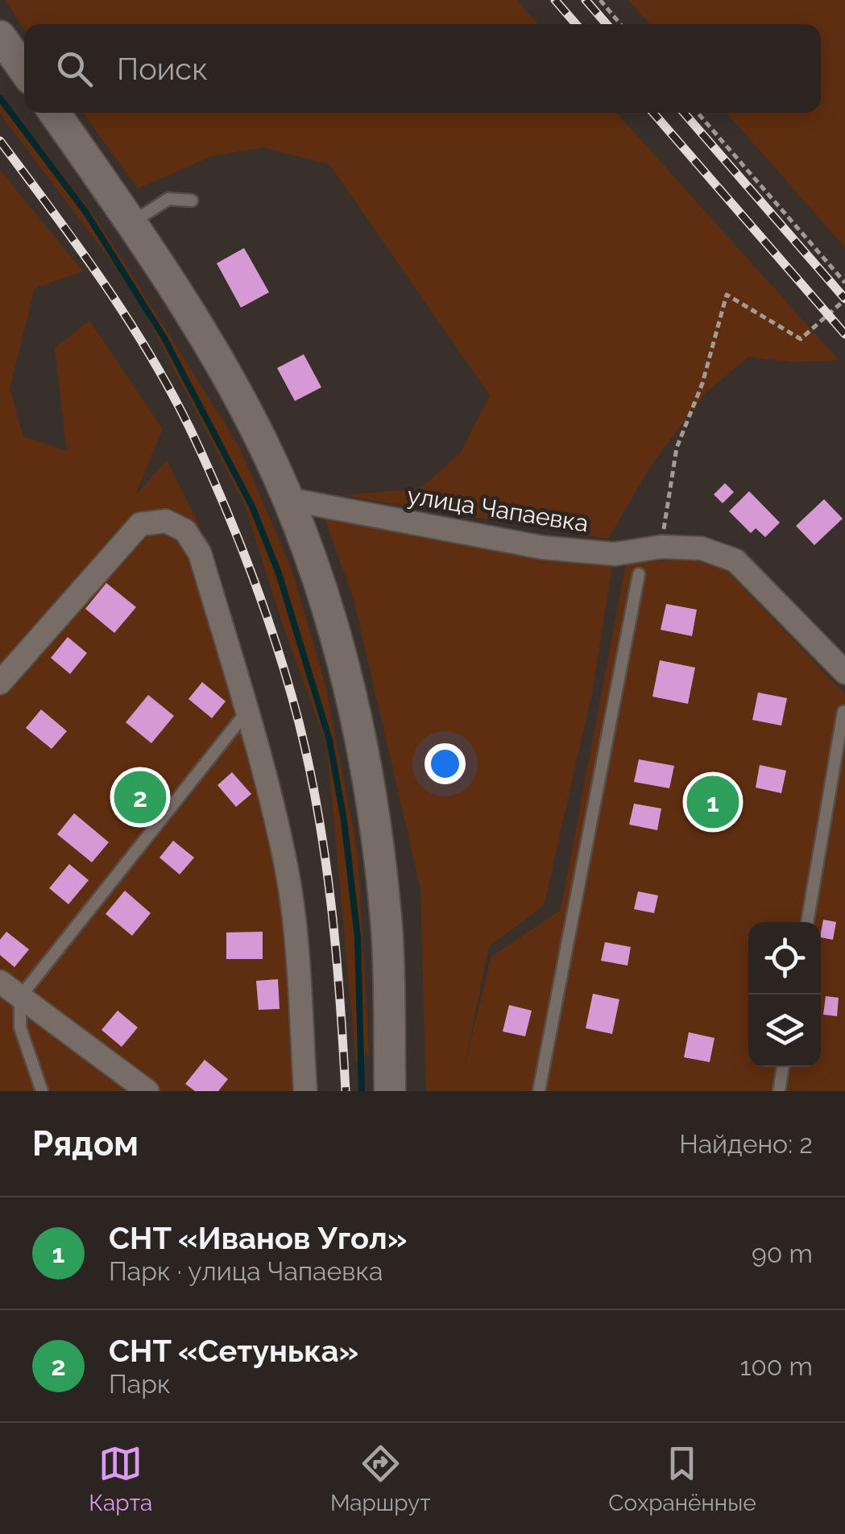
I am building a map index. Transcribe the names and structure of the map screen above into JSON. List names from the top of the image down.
{
  "streets": {
    "street": ["улица Чапаевка"]
  },
  "page": {
    "search": "Поиск",
    "pins": ["2", "1"],
    "heading": ["Рядом", "Найдено: 2"],
    "list": [
      {
        "mark": "1",
        "name": "СНТ «Иванов Угол»",
        "note": "Парк · улица Чапаевка",
        "value": "90 m"
      },
      {
        "mark": "2",
        "name": "СНТ «Сетунька»",
        "note": "Парк",
        "value": "100 m"
      }
    ],
    "nav": ["Карта", "Маршрут", "Сохранённые"]
  }
}
